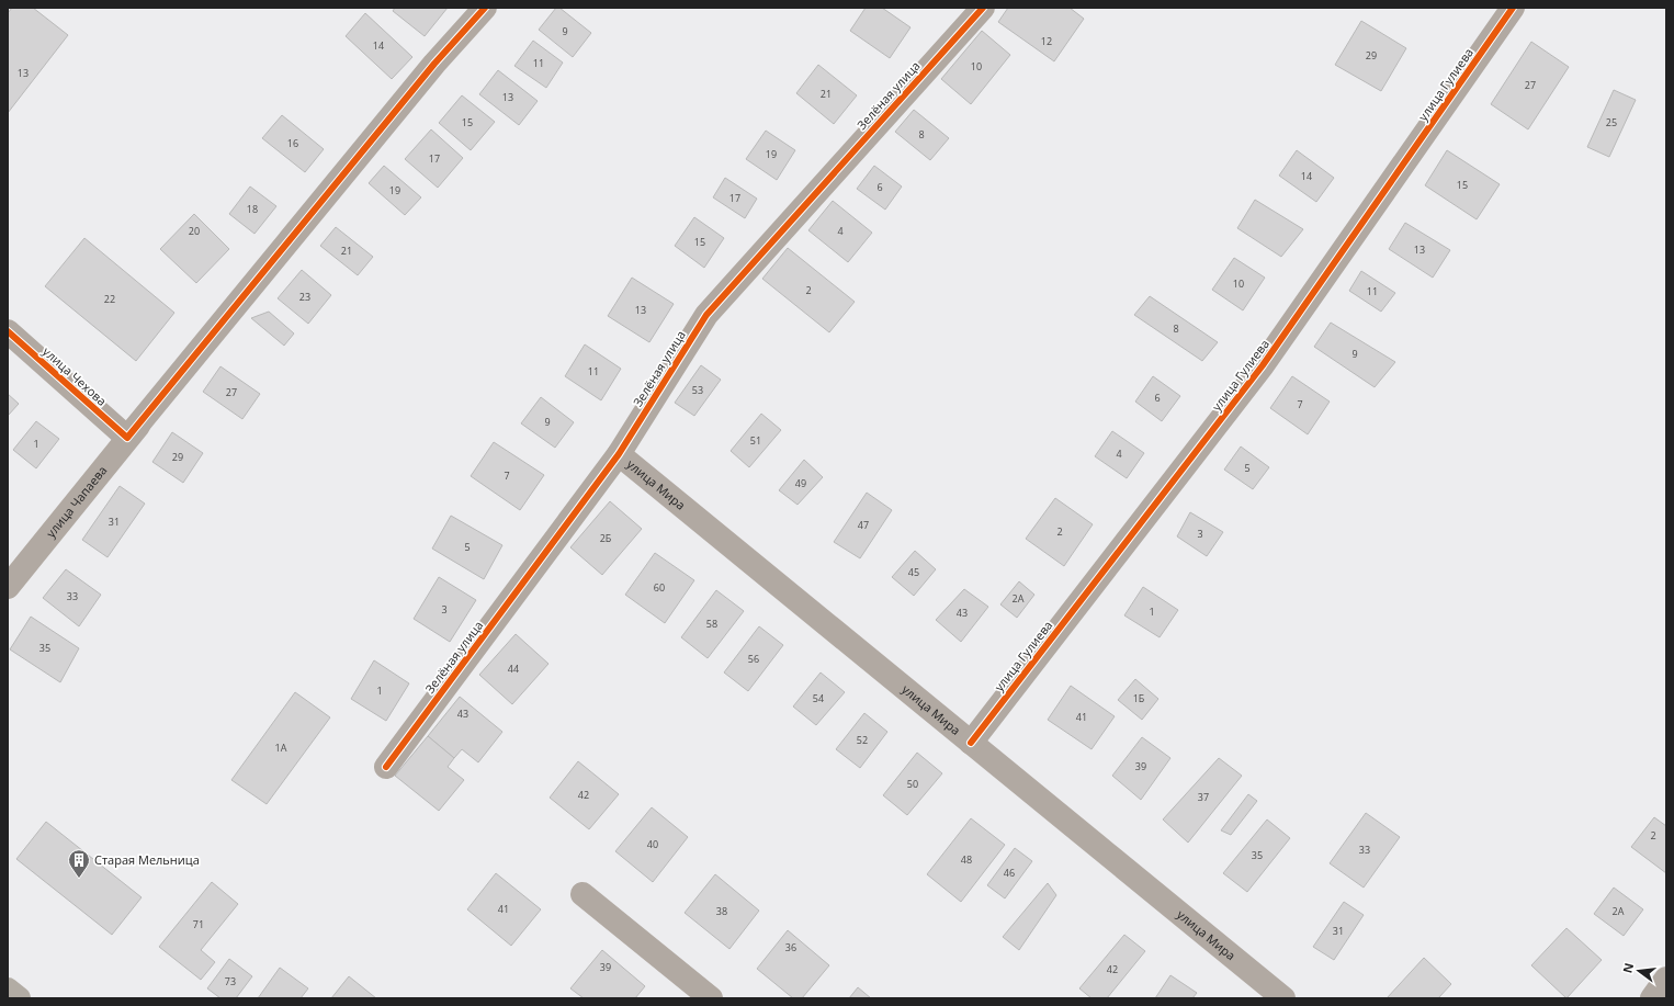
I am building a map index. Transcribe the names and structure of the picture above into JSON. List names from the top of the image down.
{
  "streets": {
    "street": [
      "улица Гулиева",
      "Зелёная улица",
      "улица Чехова",
      "улица Мира",
      "улица Чапаева"
    ]
  },
  "crossings": [
    ["улица Гулиева", "улица Мира"],
    ["Зелёная улица", "улица Мира"],
    ["улица Чехова", "улица Чапаева"]
  ],
  "places": {
    "building": ["Старая Мельница"]
  },
  "house_numbers": [
    "9",
    "12",
    "14",
    "29",
    "11",
    "10",
    "13",
    "27",
    "21",
    "13",
    "15",
    "25",
    "8",
    "16",
    "19",
    "17",
    "14",
    "15",
    "6",
    "19",
    "17",
    "18",
    "20",
    "4",
    "15",
    "13",
    "21",
    "10",
    "2",
    "11",
    "23",
    "22",
    "13",
    "8",
    "9",
    "11",
    "53",
    "27",
    "6",
    "7",
    "9",
    "51",
    "1",
    "4",
    "29",
    "5",
    "7",
    "49",
    "31",
    "47",
    "2",
    "3",
    "2Б",
    "5",
    "45",
    "60",
    "33",
    "2А",
    "3",
    "1",
    "43",
    "58",
    "35",
    "56",
    "44",
    "1",
    "54",
    "1Б",
    "43",
    "41",
    "52",
    "1А",
    "39",
    "50",
    "42",
    "37",
    "2",
    "40",
    "33",
    "35",
    "48",
    "46",
    "41",
    "38",
    "2А",
    "71",
    "31",
    "36",
    "39",
    "42",
    "73"
  ],
  "north": "left"
}
